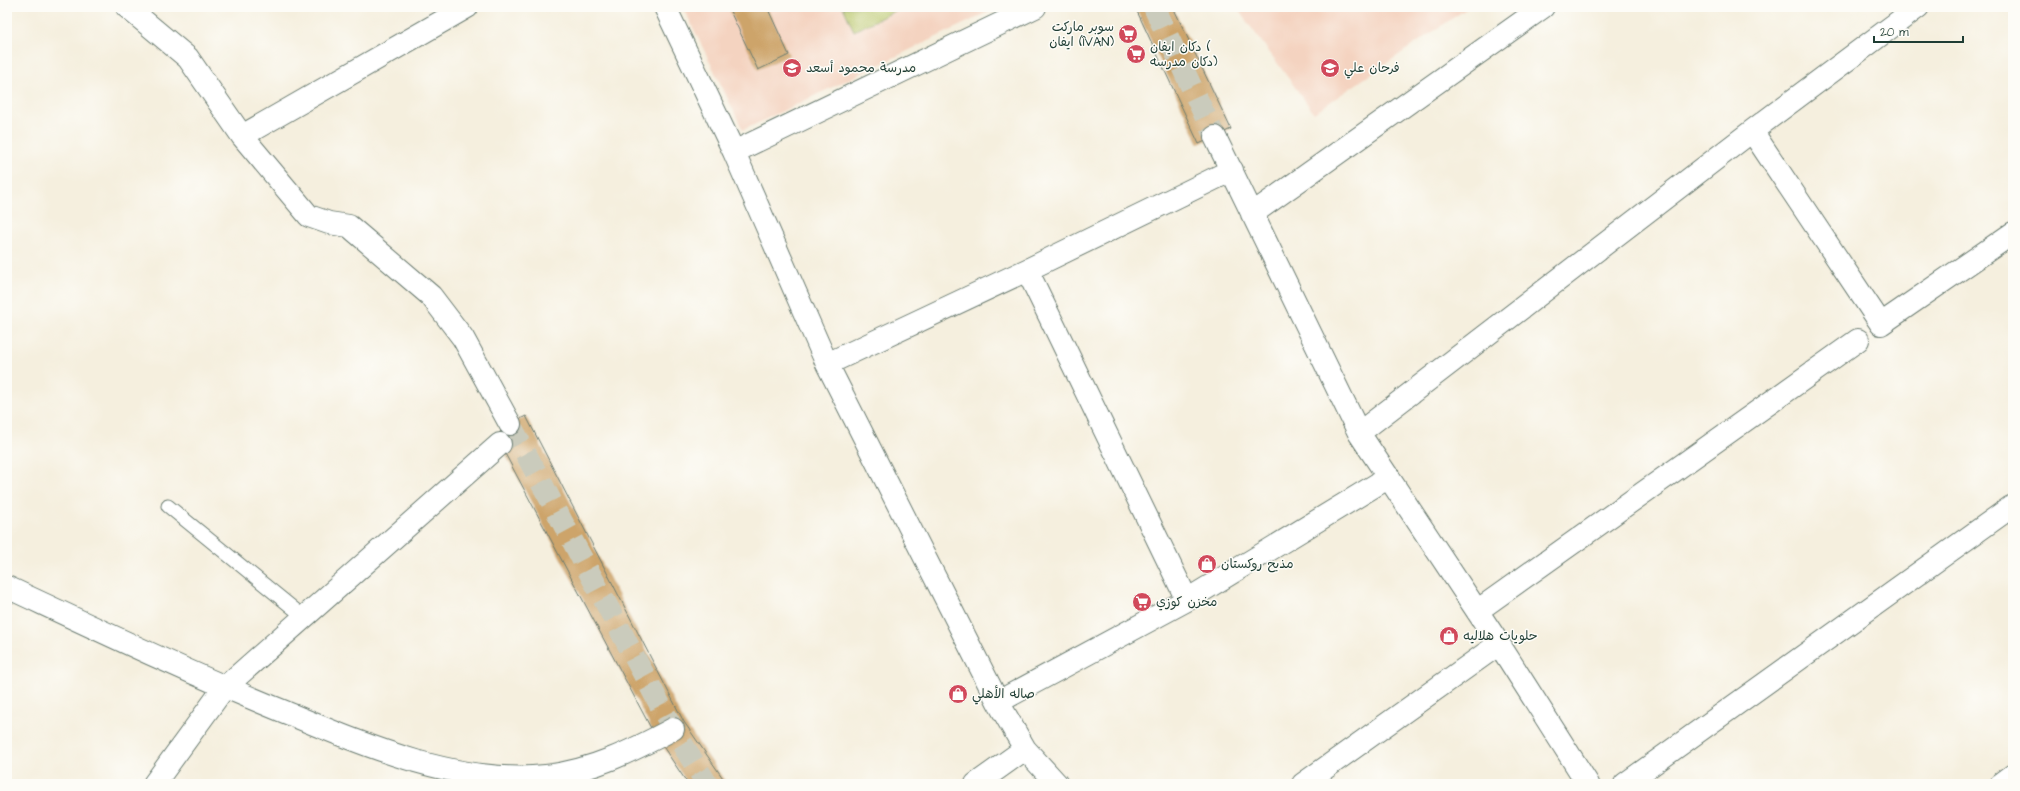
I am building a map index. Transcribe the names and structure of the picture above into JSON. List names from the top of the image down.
{
  "places": {
    "supermarket": ["سوبر ماركت ايفان (ÎVAN)", "دكان ايفان ( دكان مدرسه)", "مخزن كوزي"],
    "school or university": ["مدرسة محمود أسعد", "فرحان علي"],
    "shop": ["مذبح روكستان", "حلويات هلاليه", "صاله الأهلي"]
  },
  "scale_bar": "20 m"
}
